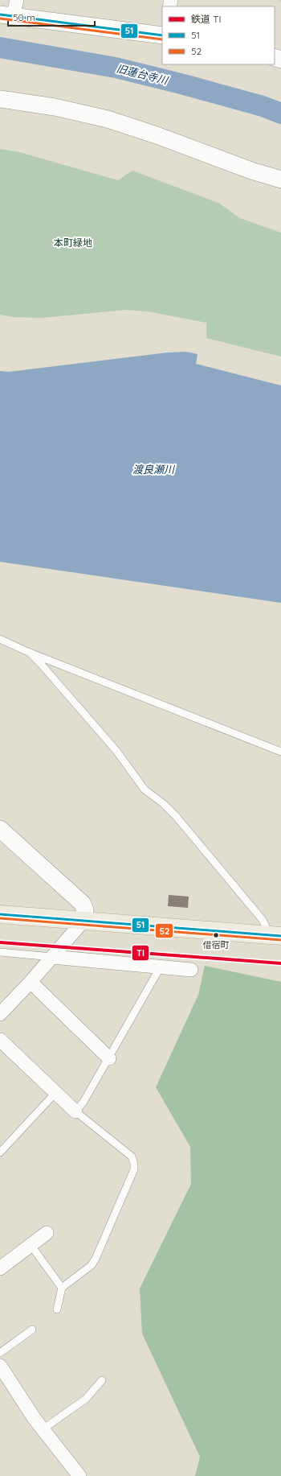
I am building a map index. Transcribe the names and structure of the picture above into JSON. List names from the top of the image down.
{
  "water": ["旧蓮台寺川", "渡良瀬川"],
  "parks": ["本町緑地"],
  "places": ["借宿町"],
  "lines": ["transit line 51", "transit line 52", "rail line TI"],
  "legend": ["鉄道 TI", "51", "52"],
  "scale_bar": "50 m"
}
